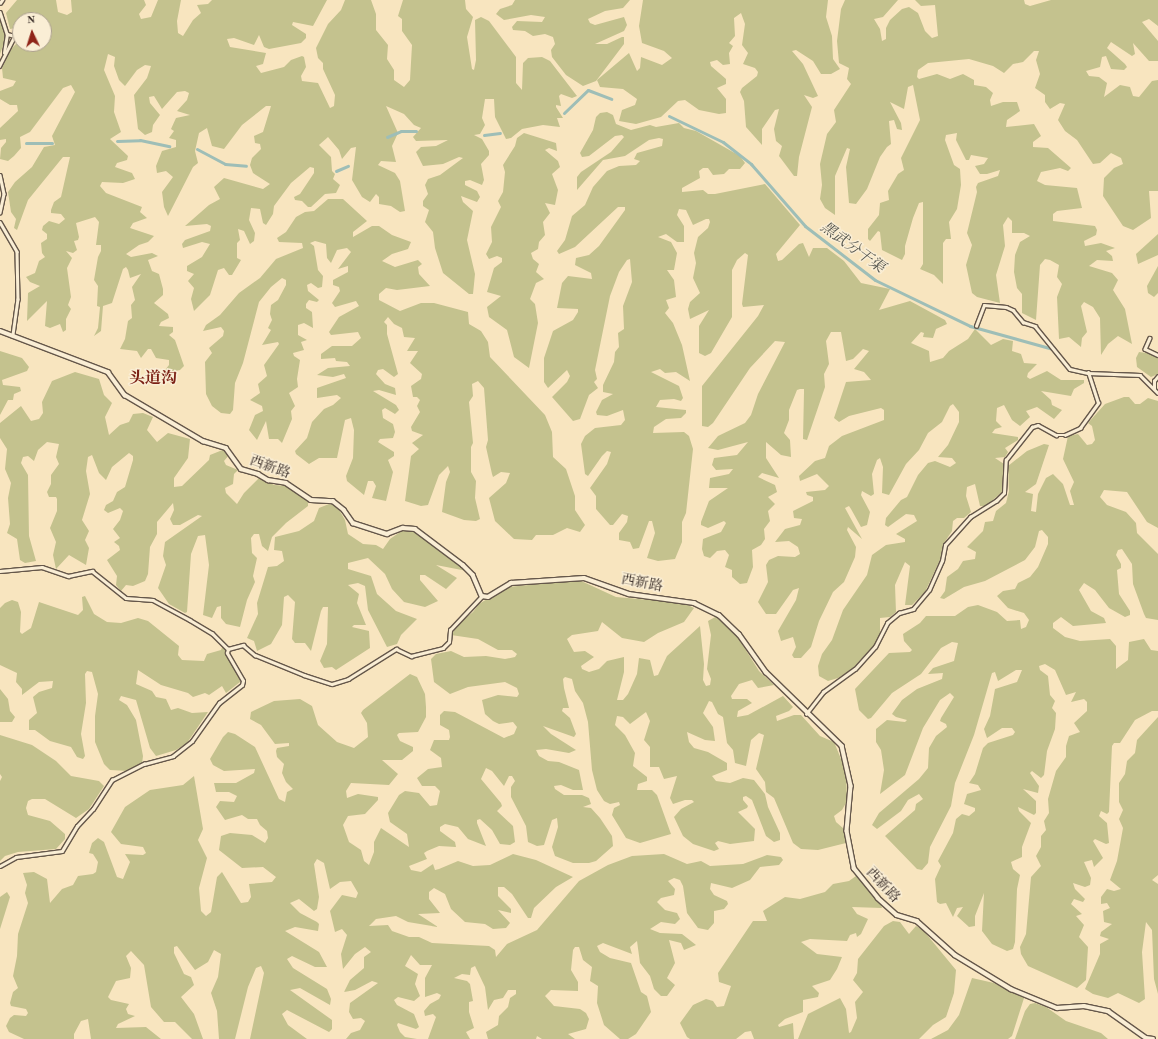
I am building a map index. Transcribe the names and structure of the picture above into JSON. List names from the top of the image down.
{
  "streets": {
    "street": ["西新路"]
  },
  "districts": ["头道沟"],
  "water": ["黑武分干渠"],
  "north": "top"
}
